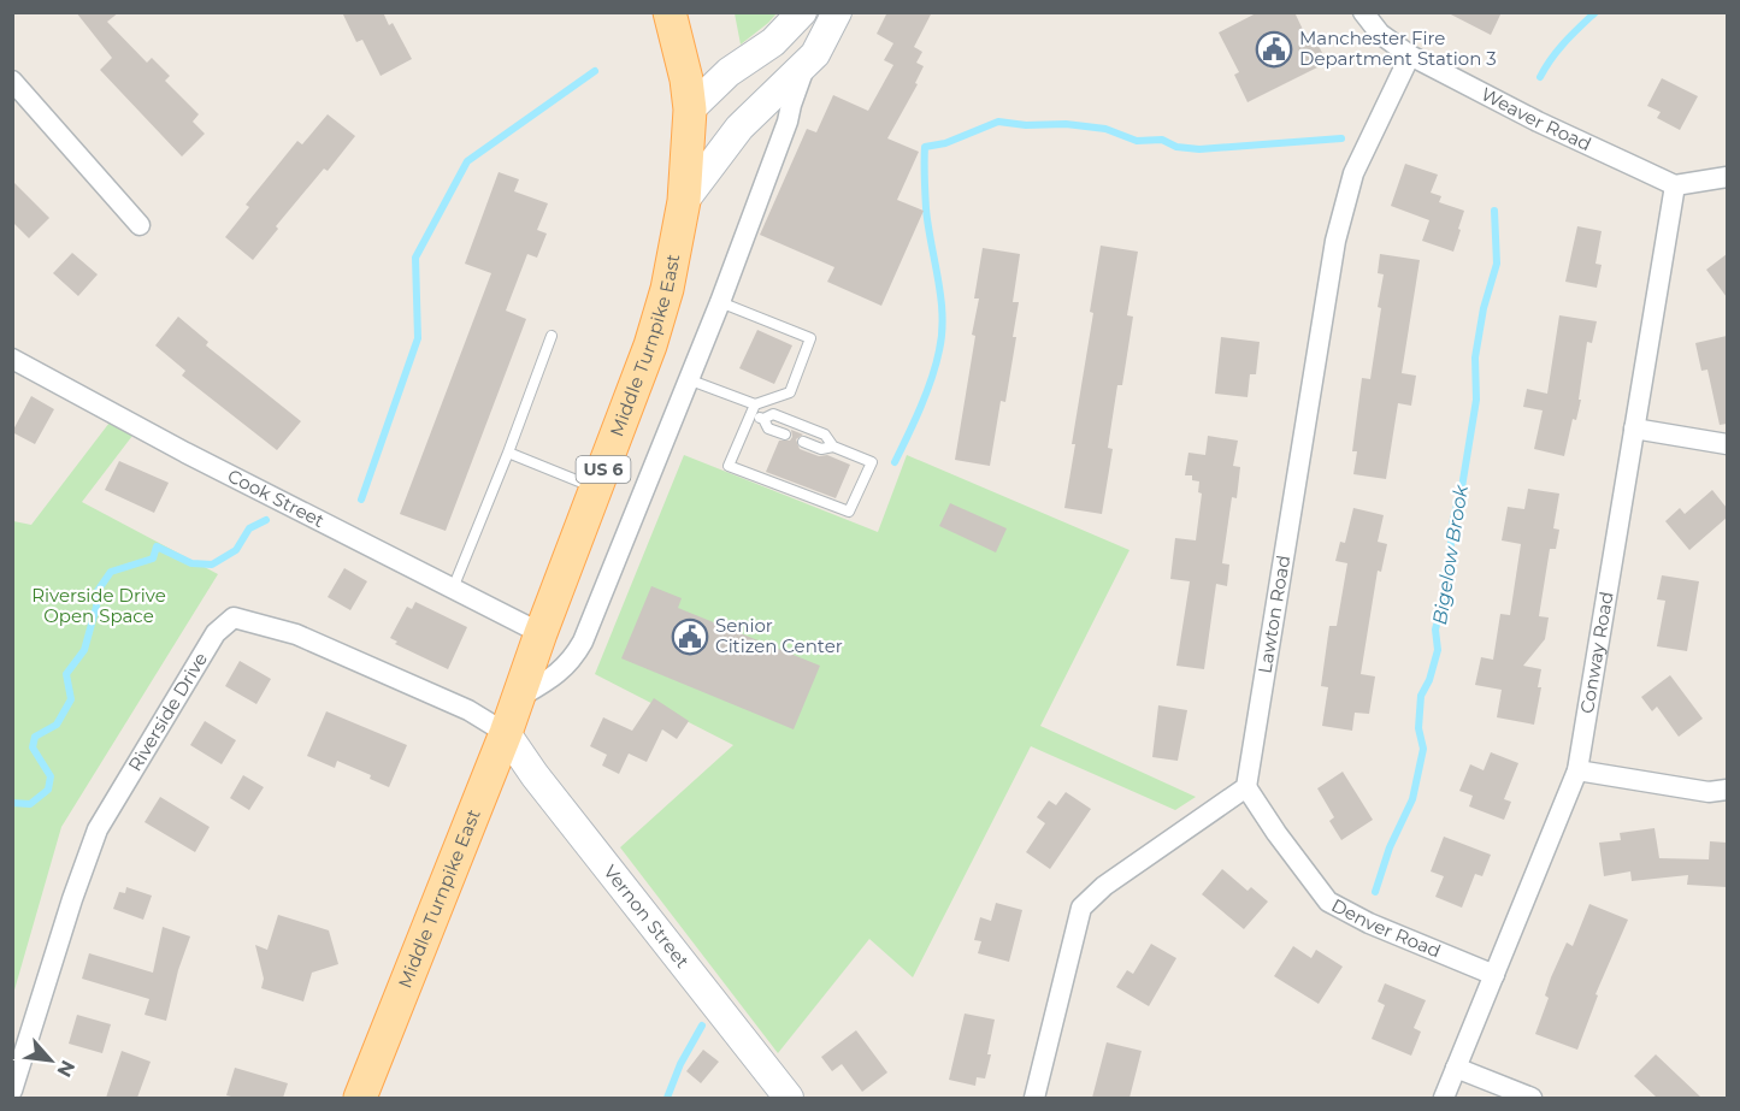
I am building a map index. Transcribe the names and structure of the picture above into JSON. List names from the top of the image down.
{
  "streets": {
    "main road": ["Middle Turnpike East", "US 6"],
    "street": [
      "Weaver Road",
      "Cook Street",
      "Lawton Road",
      "Conway Road",
      "Riverside Drive",
      "Vernon Street",
      "Denver Road"
    ]
  },
  "crossings": [
    ["Weaver Road", "Lawton Road"],
    ["Weaver Road", "Conway Road"],
    ["Middle Turnpike East", "US 6"],
    ["Middle Turnpike East", "Cook Street"],
    ["Middle Turnpike East", "Riverside Drive"],
    ["Middle Turnpike East", "Vernon Street"],
    ["Lawton Road", "Denver Road"],
    ["Conway Road", "Denver Road"],
    ["Riverside Drive", "Vernon Street"]
  ],
  "water": ["Bigelow Brook"],
  "parks": ["Riverside Drive Open Space"],
  "places": {
    "public building": ["Manchester Fire Department Station 3", "Senior Citizen Center"]
  },
  "north": "bottom right"
}
